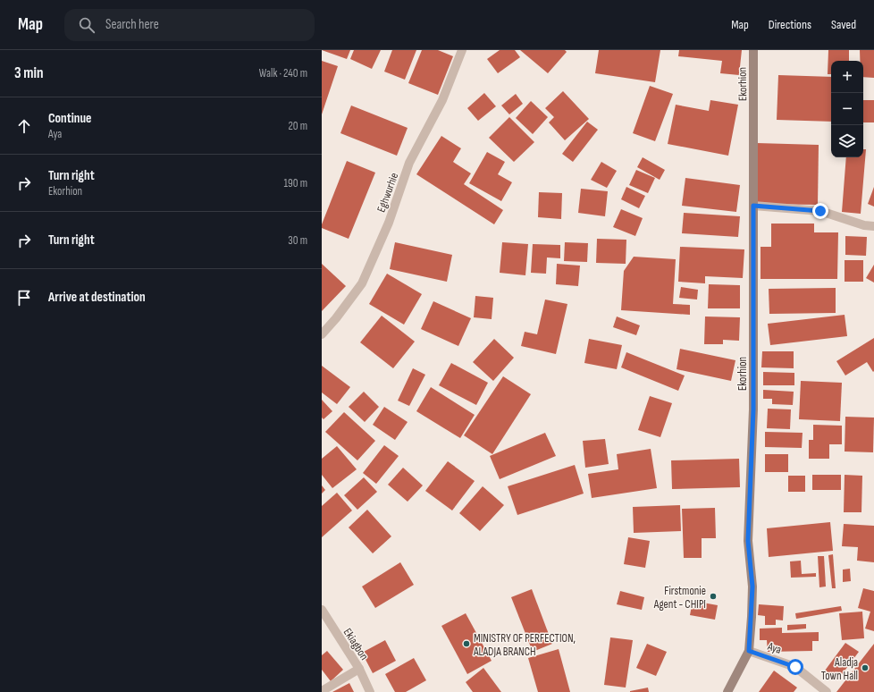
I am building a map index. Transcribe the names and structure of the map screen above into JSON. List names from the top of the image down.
{
  "streets": {
    "street": [
      "Ekorhion",
      "Eghwurhie",
      "Ekiagbon",
      "Aya"
    ]
  },
  "crossings": [
    ["Ekorhion", "Aya"]
  ],
  "places": ["Firstmonie Agent - CHIPI", "MINISTRY OF PERFECTION, ALADJA BRANCH", "Aladja Town Hall"],
  "page": {
    "header": "Map",
    "search": "Search here",
    "nav": ["Map", "Directions", "Saved"],
    "heading": ["3 min", "Walk · 240 m"],
    "map_buttons": ["+", "−"],
    "list": [
      ["Continue", "Aya", "20 m"],
      ["Turn right", "Ekorhion", "190 m"],
      ["Turn right", "30 m"],
      "Arrive at destination"
    ]
  }
}
